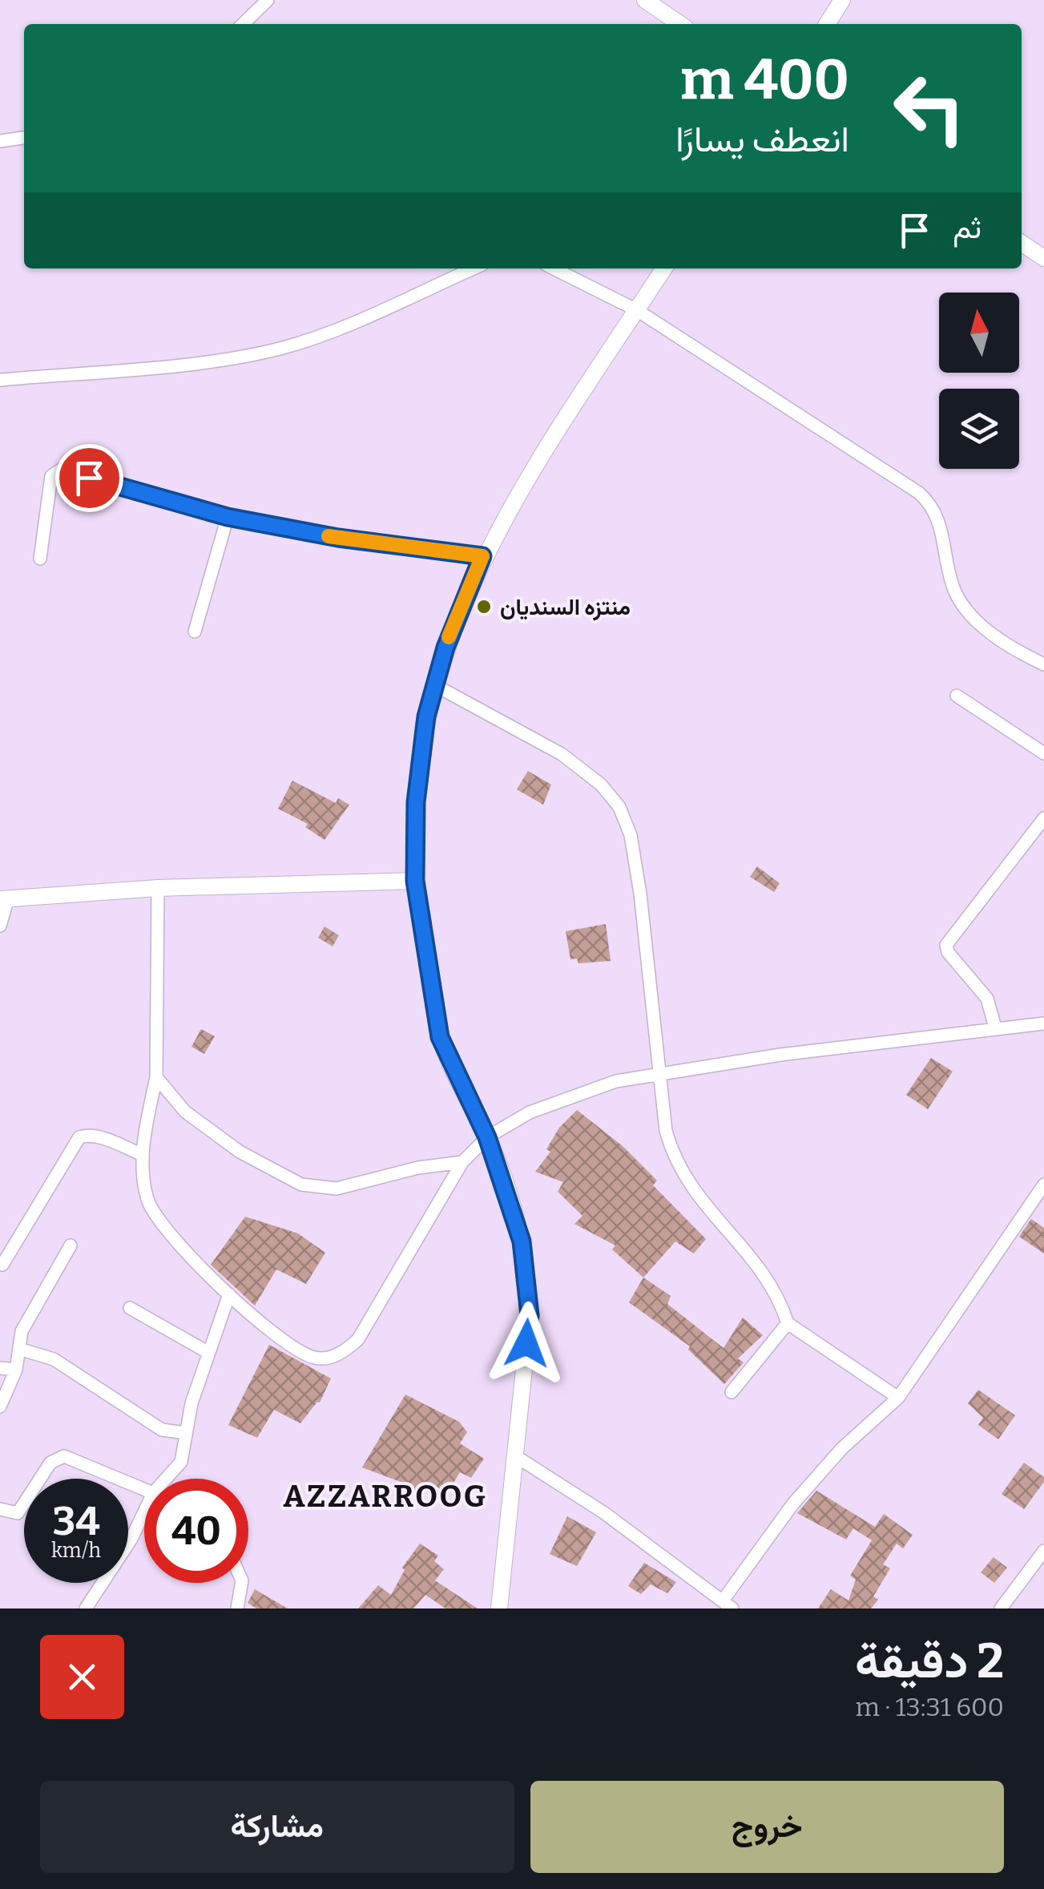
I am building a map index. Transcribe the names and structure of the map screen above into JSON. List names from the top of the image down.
{
  "districts": ["AZZARROOG"],
  "places": ["منتزه السنديان"],
  "north": "top",
  "page": {
    "turn": ["400 m", "انعطف يسارًا"],
    "then": "ثم",
    "speed": "34 km/h",
    "limit": "40",
    "heading": ["2 دقيقة", "600 m · 13:31"],
    "buttons": ["خروج", "مشاركة"]
  }
}
